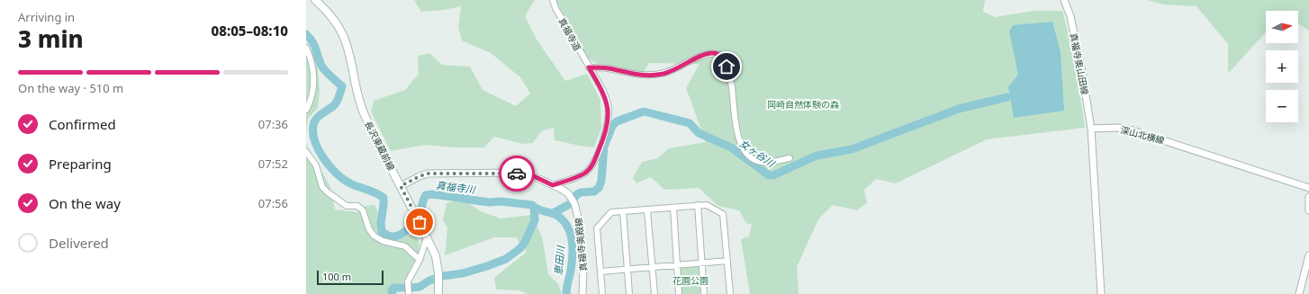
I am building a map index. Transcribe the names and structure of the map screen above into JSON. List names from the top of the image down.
{
  "streets": {
    "main road": ["長沢東蔵前線"],
    "street": [
      "真福寺道",
      "真福寺奥山田線",
      "深山北横線",
      "真福寺奥殿線"
    ]
  },
  "crossings": [
    ["真福寺道", "真福寺奥殿線"],
    ["真福寺奥山田線", "深山北横線"],
    ["長沢東蔵前線", "真福寺奥殿線"]
  ],
  "water": ["女ヶ谷川", "真福寺川", "恵田川"],
  "parks": ["岡崎自然体験の森", "花園公園"],
  "scale_bar": "100 m",
  "north": "right",
  "page": {
    "heading": ["3 min", "Arriving in", "08:05–08:10"],
    "map_buttons": ["+", "−"],
    "bar": "On the way · 510 m",
    "list": [
      ["Confirmed", "07:36"],
      ["Preparing", "07:52"],
      ["On the way", "07:56"],
      "Delivered"
    ],
    "scale": "100 m"
  }
}
